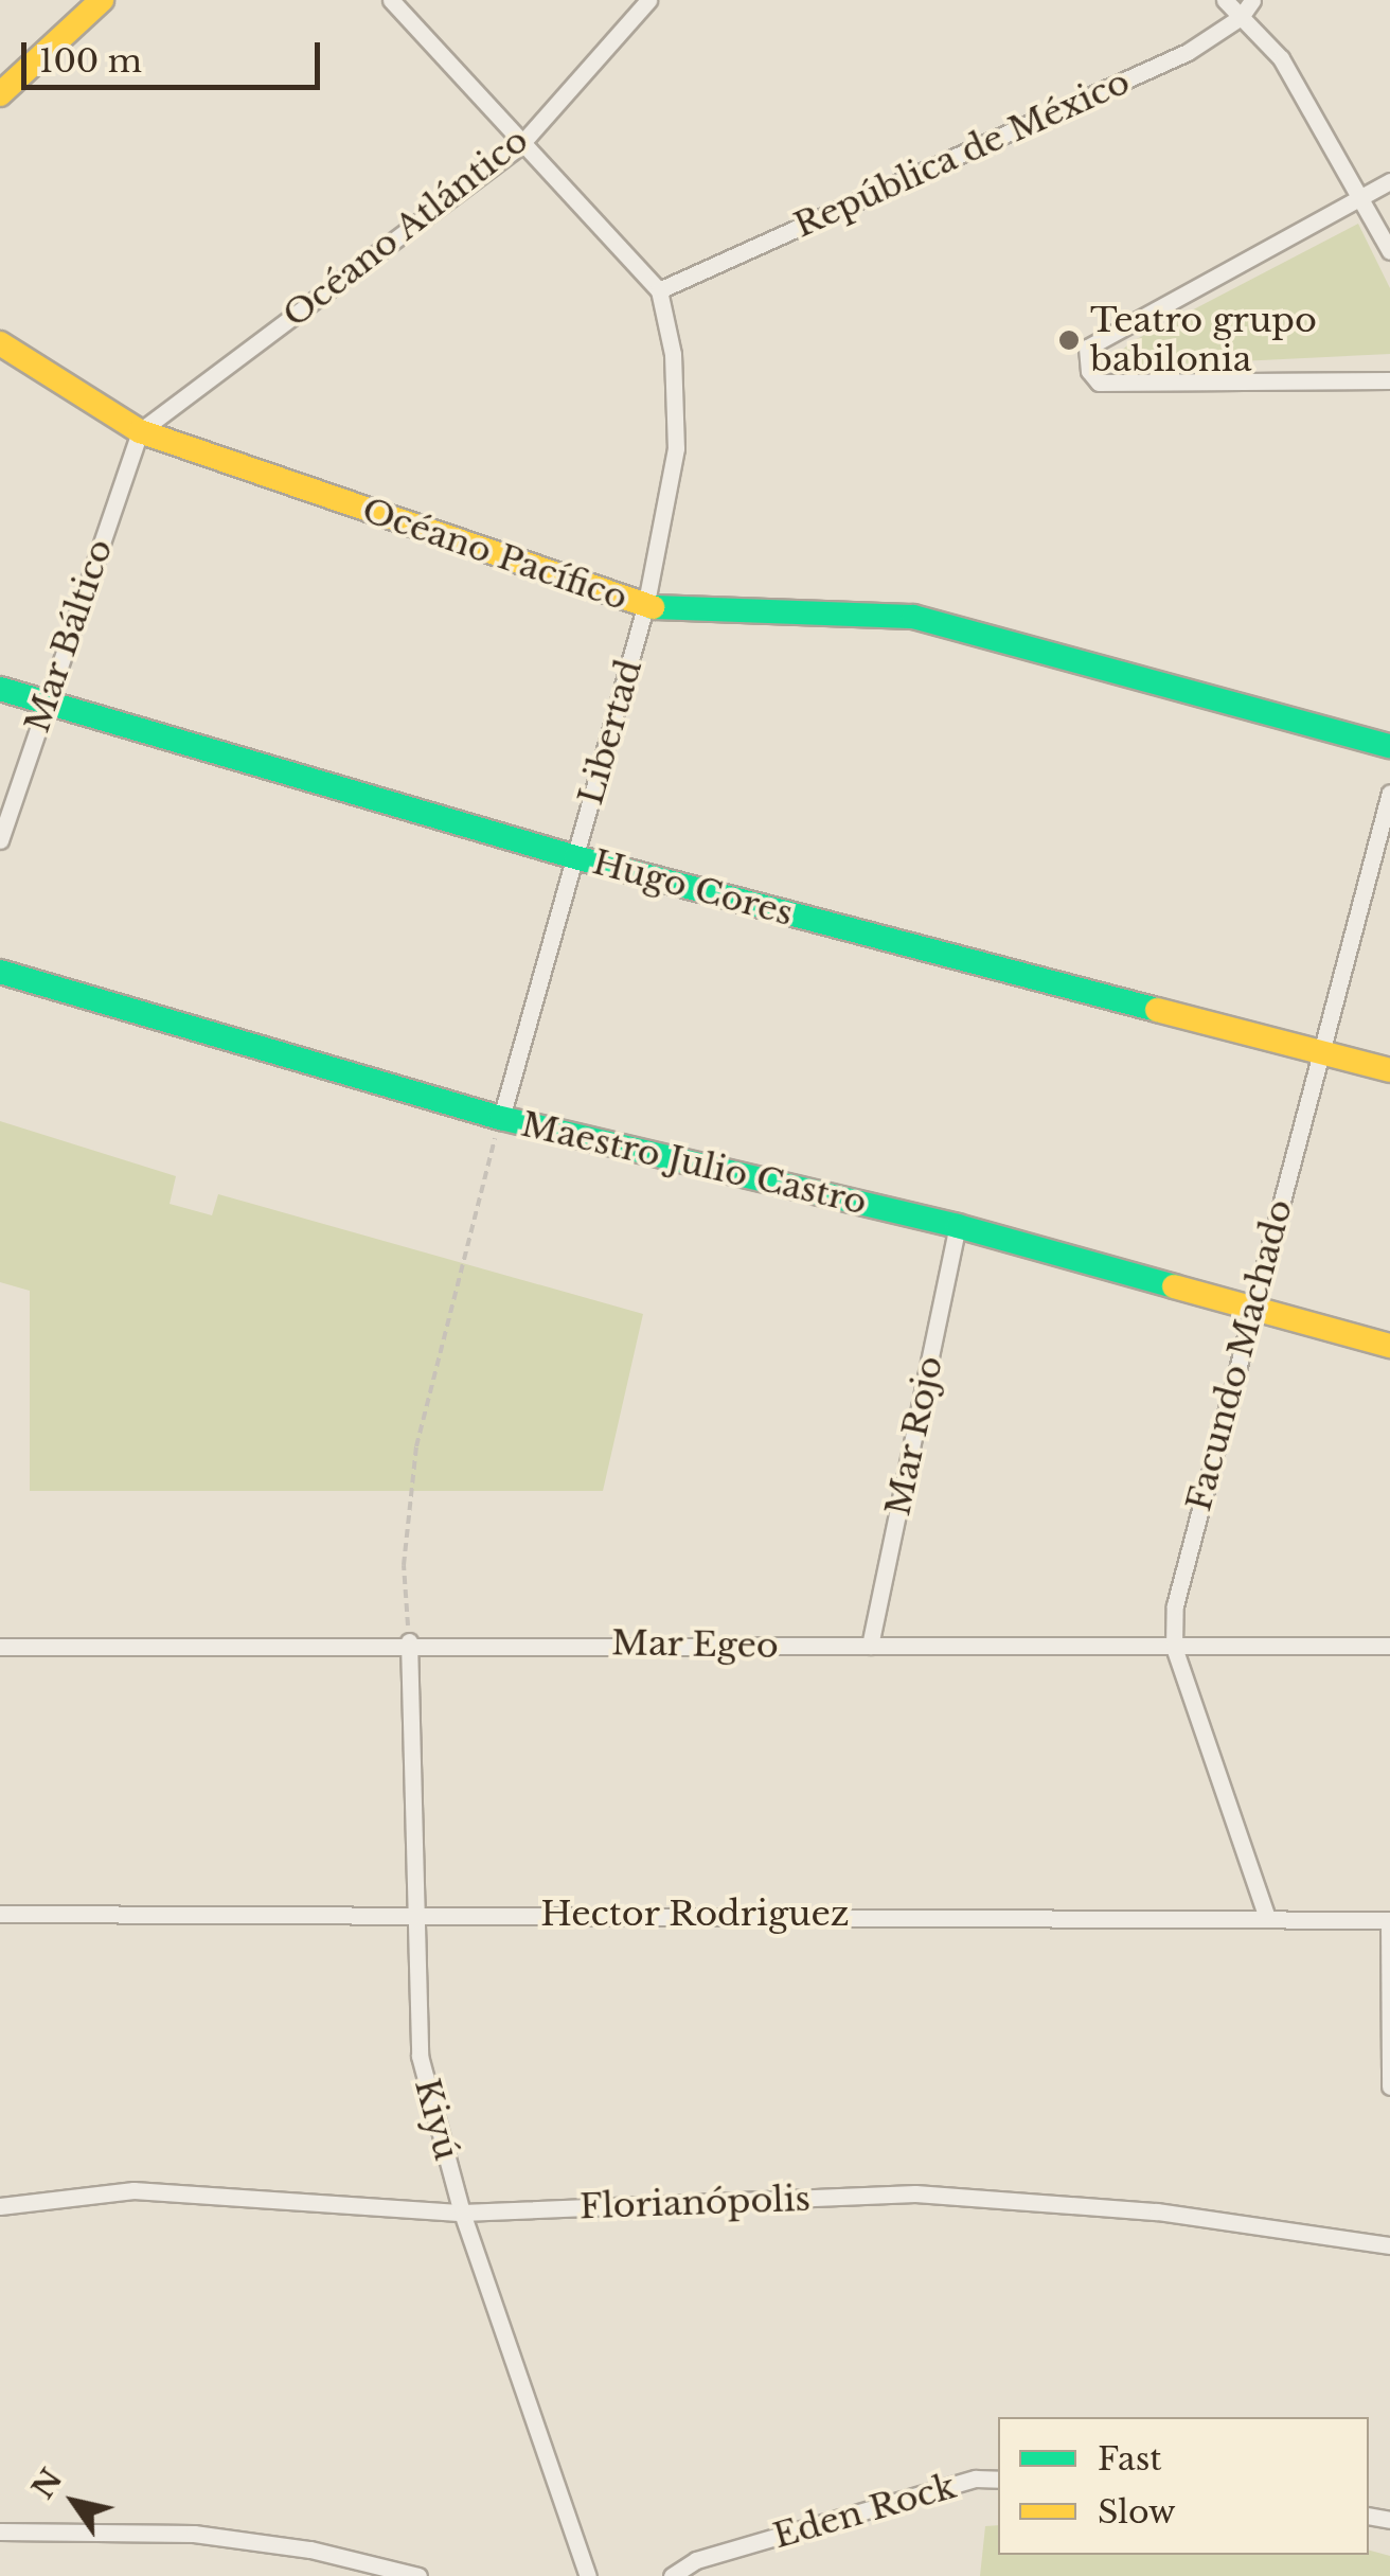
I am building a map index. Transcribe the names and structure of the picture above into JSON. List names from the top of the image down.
{
  "streets": {
    "street": [
      "República de México",
      "Océano Atlántico",
      "Océano Pacífico",
      "Mar Báltico",
      "Libertad",
      "Hugo Cores",
      "Maestro Julio Castro",
      "Facundo Machado",
      "Mar Rojo",
      "Mar Egeo",
      "Hector Rodriguez",
      "Kiyú",
      "Florianópolis",
      "Eden Rock"
    ]
  },
  "crossings": [
    ["República de México", "Libertad"],
    ["Océano Atlántico", "Océano Pacífico"],
    ["Océano Atlántico", "Mar Báltico"],
    ["Océano Pacífico", "Mar Báltico"],
    ["Océano Pacífico", "Libertad"],
    ["Mar Báltico", "Hugo Cores"],
    ["Libertad", "Hugo Cores"],
    ["Libertad", "Maestro Julio Castro"],
    ["Hugo Cores", "Facundo Machado"],
    ["Maestro Julio Castro", "Facundo Machado"],
    ["Maestro Julio Castro", "Mar Rojo"],
    ["Facundo Machado", "Mar Egeo"],
    ["Facundo Machado", "Hector Rodriguez"],
    ["Mar Rojo", "Mar Egeo"],
    ["Mar Egeo", "Kiyú"],
    ["Hector Rodriguez", "Kiyú"],
    ["Kiyú", "Florianópolis"]
  ],
  "places": ["Teatro grupo babilonia"],
  "legend": ["Fast", "Slow"],
  "scale_bar": "100 m",
  "north": "top left"
}
